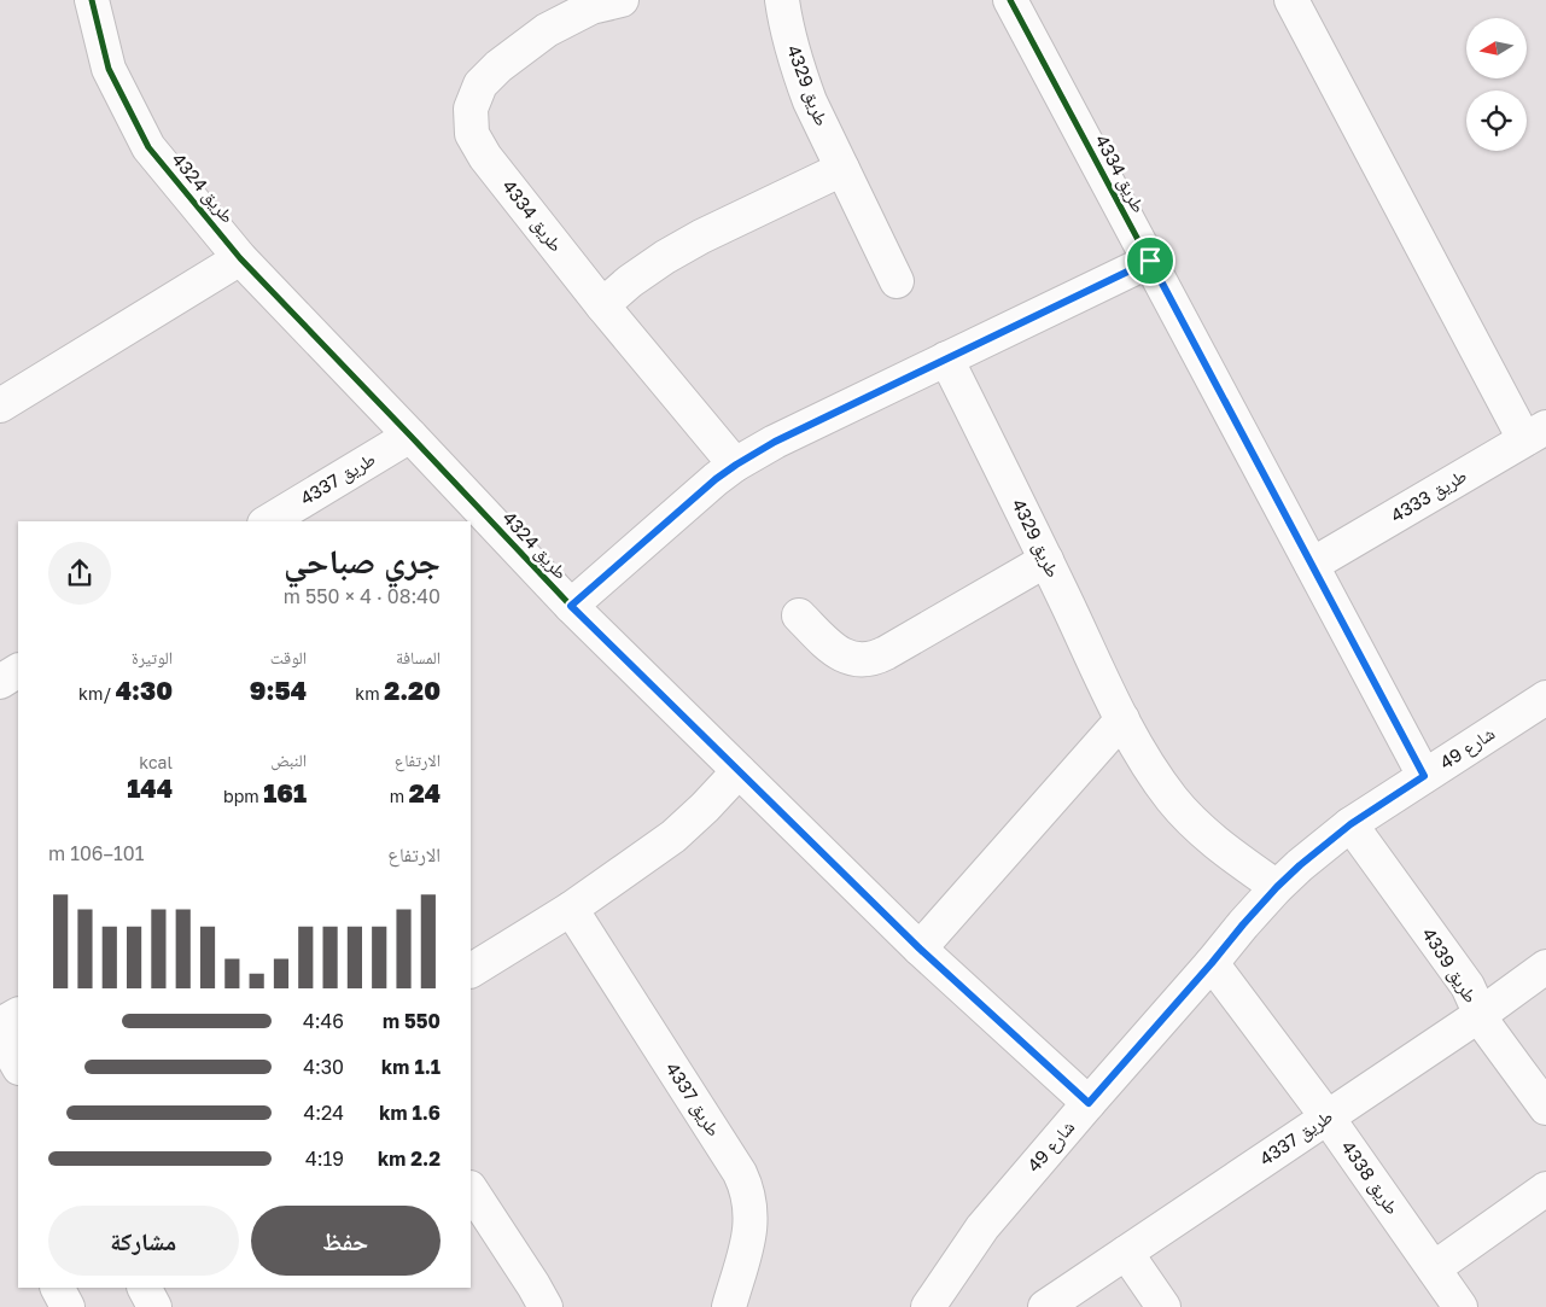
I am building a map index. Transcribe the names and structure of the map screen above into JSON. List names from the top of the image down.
{
  "streets": {
    "street": [
      "طريق 4329",
      "طريق 4334",
      "طريق 4324",
      "طريق 4337",
      "طريق 4333",
      "شارع 49",
      "طريق 4339",
      "طريق 4338"
    ]
  },
  "crossings": [
    ["طريق 4329", "شارع 49"],
    ["طريق 4334", "طريق 4333"],
    ["طريق 4334", "شارع 49"],
    ["طريق 4324", "طريق 4337"],
    ["طريق 4324", "شارع 49"],
    ["طريق 4337", "طريق 4339"],
    ["طريق 4337", "طريق 4338"],
    ["شارع 49", "طريق 4339"],
    ["شارع 49", "طريق 4338"]
  ],
  "north": "left",
  "page": {
    "heading": ["جري صباحي", "08:40 · 4 × 550 m"],
    "stats": [
      ["المسافة", "2.20 km"],
      ["الوقت", "9:54"],
      ["الوتيرة", "4:30 /km"],
      ["الارتفاع", "24 m"],
      ["النبض", "161 bpm"],
      ["kcal", "144"]
    ],
    "chart": ["الارتفاع", "101–106 m"],
    "list": [
      {
        "name": "550 m",
        "note": "4:46"
      },
      {
        "name": "1.1 km",
        "note": "4:30"
      },
      {
        "name": "1.6 km",
        "note": "4:24"
      },
      {
        "name": "2.2 km",
        "note": "4:19"
      }
    ],
    "buttons": ["حفظ", "مشاركة"]
  }
}
